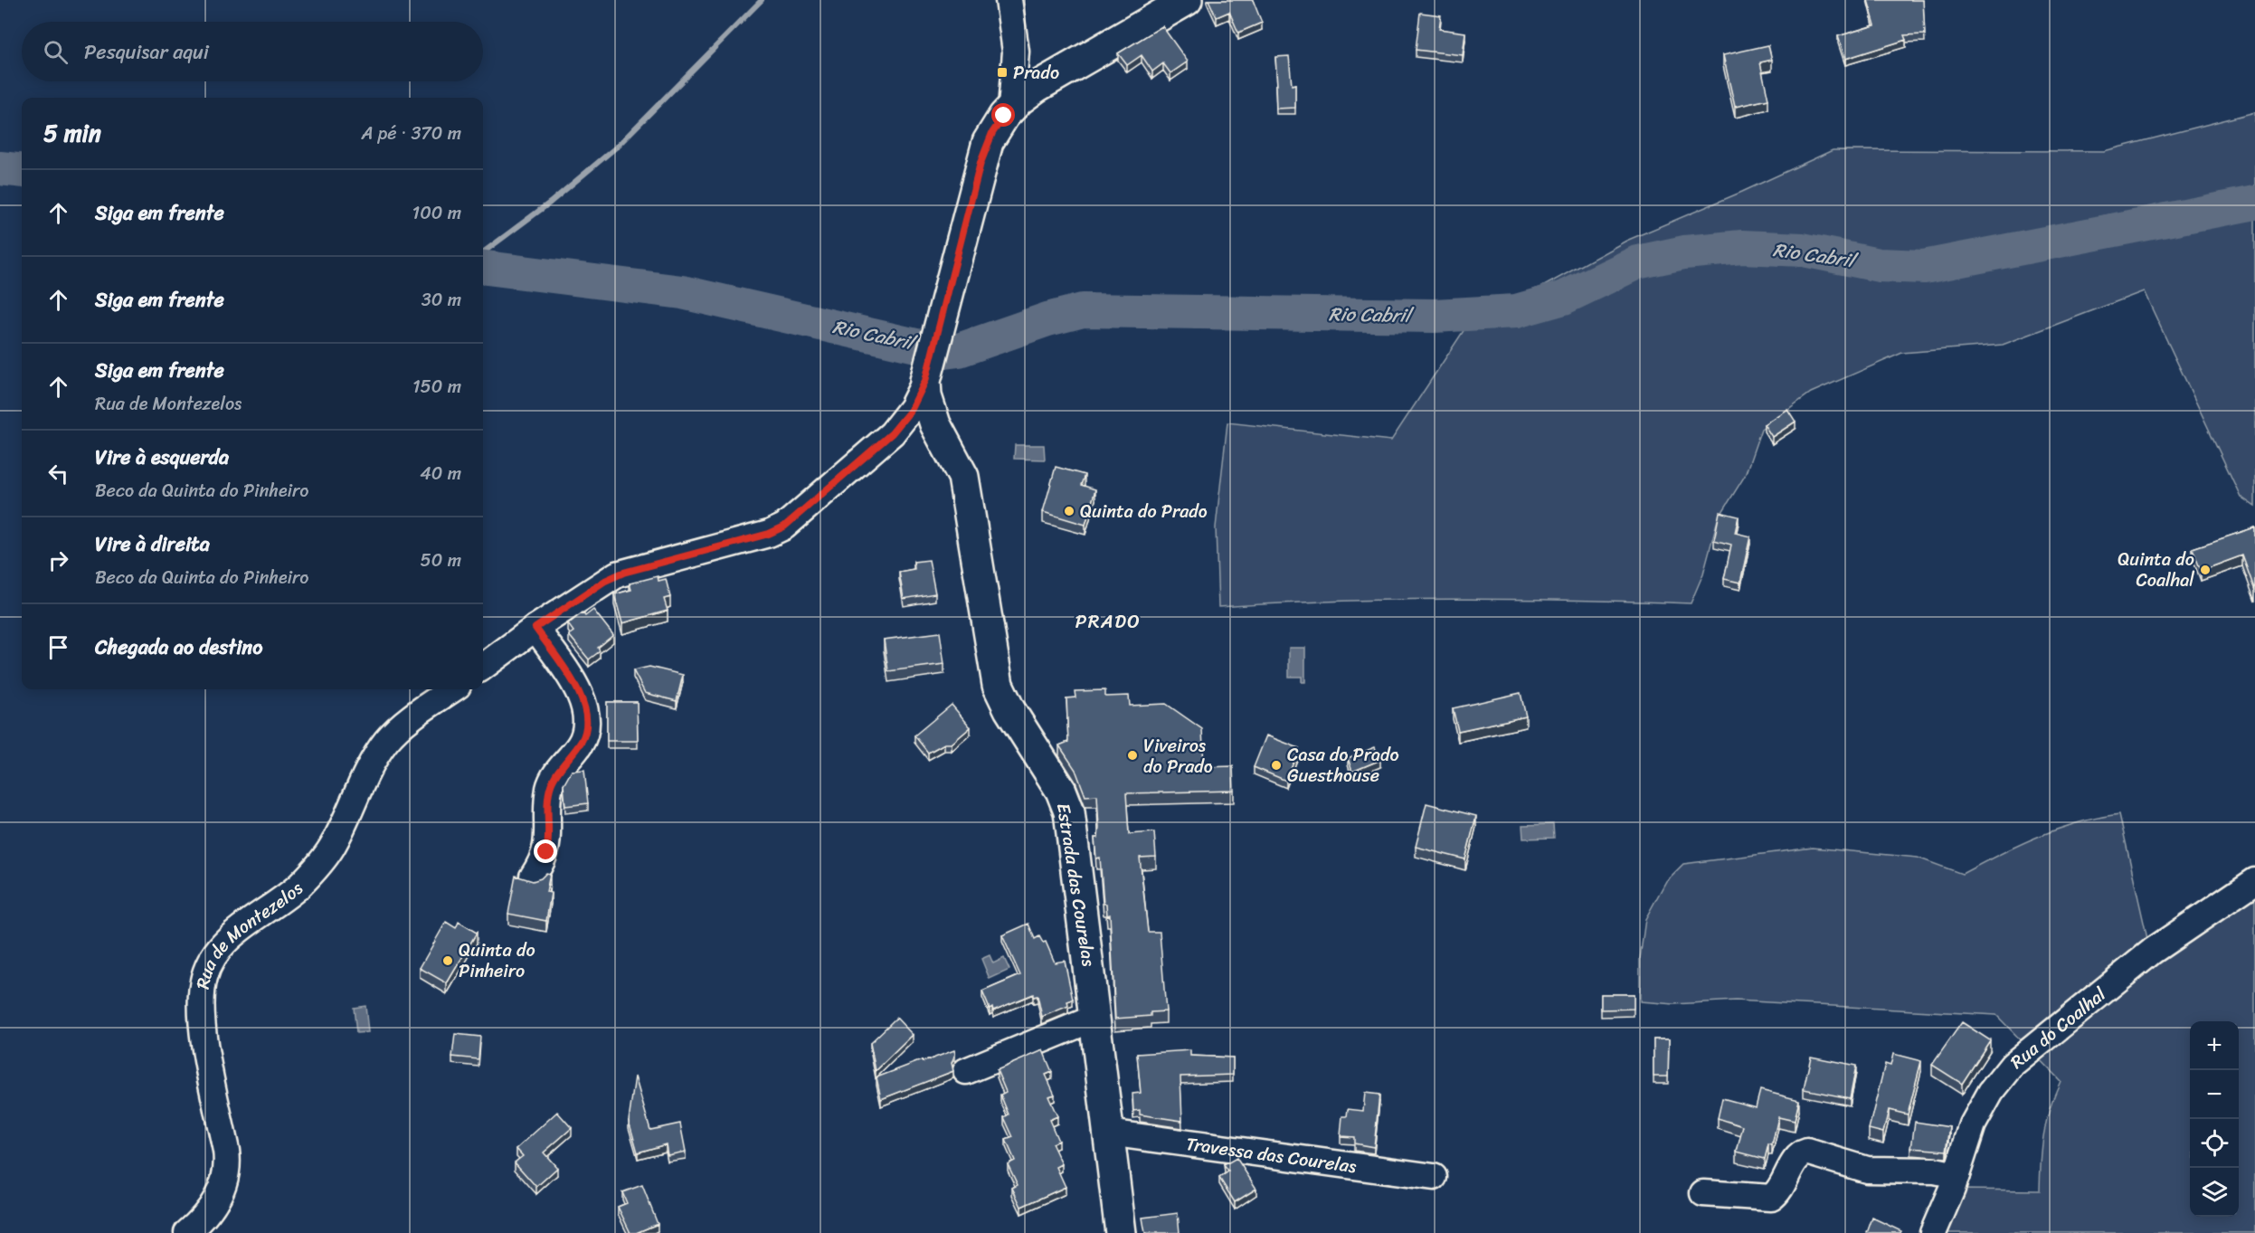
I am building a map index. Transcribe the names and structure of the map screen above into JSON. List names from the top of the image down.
{
  "streets": {
    "main road": ["Estrada das Courelas"],
    "street": ["Rua de Montezelos", "Rua do Coalhal", "Travessa das Courelas"]
  },
  "crossings": [
    ["Estrada das Courelas", "Travessa das Courelas"]
  ],
  "districts": ["PRADO"],
  "water": ["Rio Cabril"],
  "places": {
    "transit": ["Prado"],
    "other": [
      "Quinta do Prado",
      "Quinta do Coalhal",
      "Viveiros do Prado",
      "Casa do Prado Guesthouse",
      "Quinta do Pinheiro"
    ]
  },
  "page": {
    "search": "Pesquisar aqui",
    "heading": ["5 min", "A pé · 370 m"],
    "list": [
      ["Siga em frente", "100 m"],
      ["Siga em frente", "30 m"],
      ["Siga em frente", "Rua de Montezelos", "150 m"],
      ["Vire à esquerda", "Beco da Quinta do Pinheiro", "40 m"],
      ["Vire à direita", "Beco da Quinta do Pinheiro", "50 m"],
      "Chegada ao destino"
    ],
    "map_buttons": ["+", "−"]
  }
}
